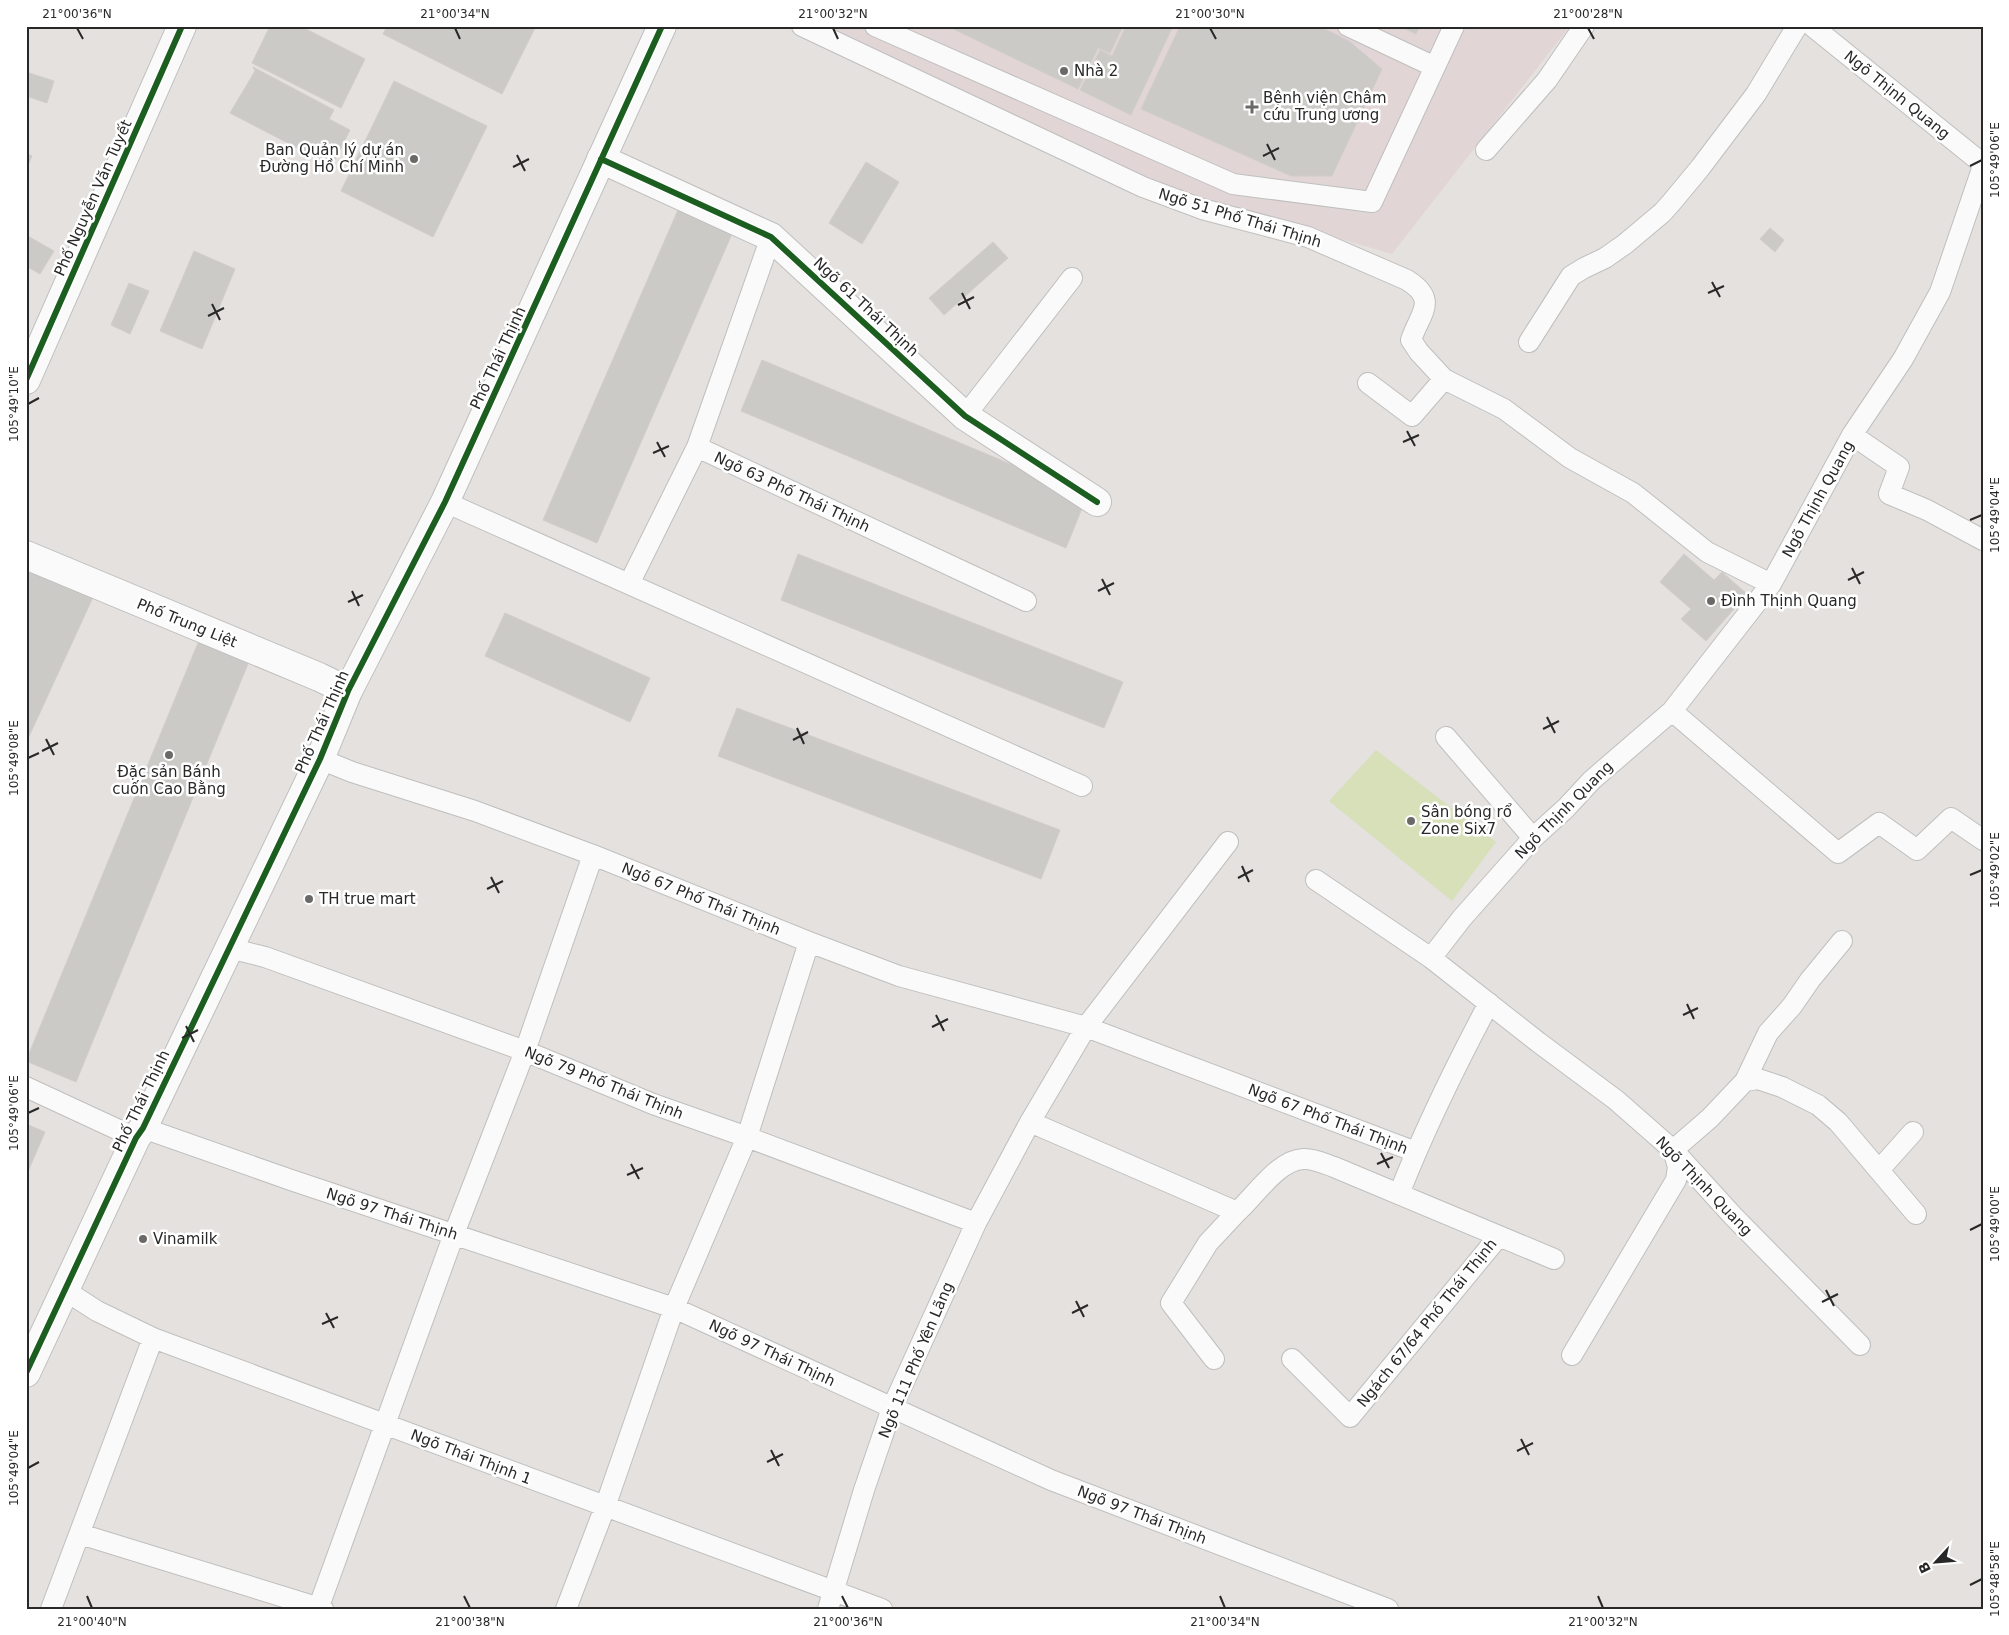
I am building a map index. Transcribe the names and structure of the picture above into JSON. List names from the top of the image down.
{
  "streets": {
    "street": [
      "Phố Nguyễn Văn Tuyết",
      "Ngõ 61 Thái Thịnh",
      "Phố Thái Thịnh",
      "Phố Trung Liệt"
    ],
    "lane": [
      "Ngõ Thịnh Quang",
      "Ngõ 51 Phố Thái Thịnh",
      "Ngõ 63 Phố Thái Thịnh",
      "Ngõ 67 Phố Thái Thịnh",
      "Ngõ 79 Phố Thái Thịnh",
      "Ngõ 97 Thái Thịnh",
      "Ngách 67/64 Phố Thái Thịnh",
      "Ngõ 111 Phố Yên Lãng",
      "Ngõ Thái Thịnh 1"
    ]
  },
  "crossings": [
    ["Ngõ Thịnh Quang", "Ngõ 51 Phố Thái Thịnh"],
    ["Ngõ Thịnh Quang", "Ngõ 67 Phố Thái Thịnh"],
    ["Ngõ 61 Thái Thịnh", "Phố Thái Thịnh"],
    ["Phố Thái Thịnh", "Phố Trung Liệt"],
    ["Phố Thái Thịnh", "Ngõ 67 Phố Thái Thịnh"],
    ["Phố Thái Thịnh", "Ngõ 79 Phố Thái Thịnh"],
    ["Phố Thái Thịnh", "Ngõ 97 Thái Thịnh"],
    ["Phố Thái Thịnh", "Ngõ Thái Thịnh 1"],
    ["Ngõ 79 Phố Thái Thịnh", "Ngõ 111 Phố Yên Lãng"],
    ["Ngõ 97 Thái Thịnh", "Ngõ 111 Phố Yên Lãng"],
    ["Ngõ 111 Phố Yên Lãng", "Ngõ Thái Thịnh 1"]
  ],
  "places": {
    "other": [
      "Nhà 2",
      "Ban Quản lý dự án Đường Hồ Chí Minh",
      "Đình Thịnh Quang",
      "Đặc sản Bánh cuốn Cao Bằng",
      "Sân bóng rổ Zone Six7",
      "TH true mart",
      "Vinamilk"
    ],
    "health": ["Bệnh viện Châm cứu Trung ương"]
  },
  "north": "bottom left",
  "coordinates": [
    "21°00'36\"N",
    "21°00'34\"N",
    "21°00'32\"N",
    "21°00'30\"N",
    "21°00'28\"N",
    "105°49'06\"E",
    "105°49'10\"E",
    "105°49'04\"E",
    "105°49'08\"E",
    "105°49'02\"E",
    "105°49'00\"E",
    "105°48'58\"E",
    "21°00'40\"N",
    "21°00'38\"N"
  ]
}
